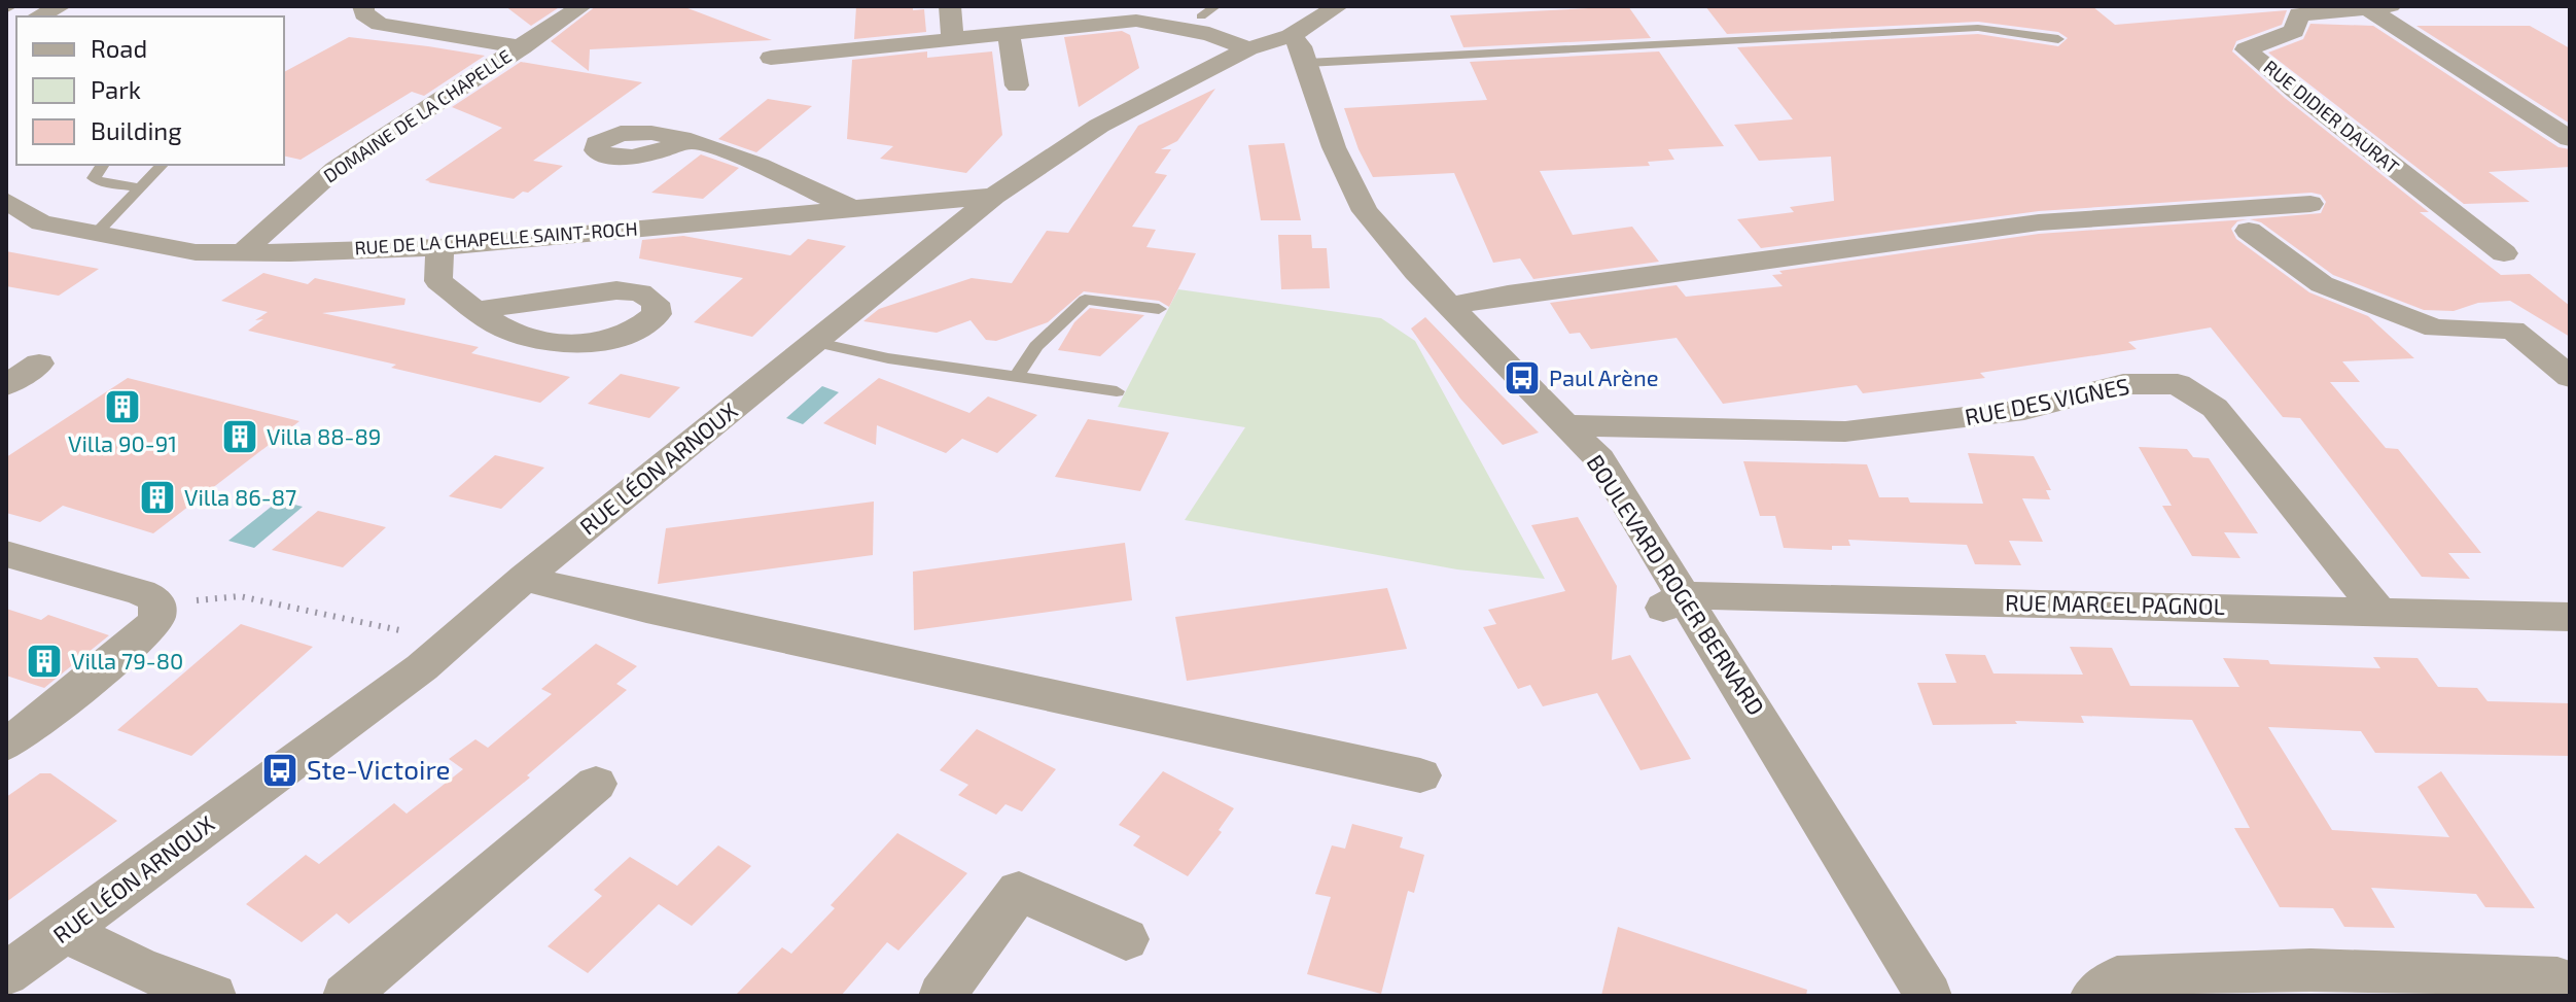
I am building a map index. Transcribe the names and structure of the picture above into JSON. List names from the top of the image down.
{
  "streets": {
    "street": [
      "DOMAINE DE LA CHAPELLE",
      "RUE DIDIER DAURAT",
      "RUE DE LA CHAPELLE SAINT-ROCH",
      "RUE DES VIGNES",
      "RUE LÉON ARNOUX",
      "BOULEVARD ROGER BERNARD",
      "RUE MARCEL PAGNOL"
    ]
  },
  "crossings": [
    ["DOMAINE DE LA CHAPELLE", "RUE DE LA CHAPELLE SAINT-ROCH"],
    ["RUE DE LA CHAPELLE SAINT-ROCH", "RUE LÉON ARNOUX"],
    ["RUE DES VIGNES", "BOULEVARD ROGER BERNARD"],
    ["RUE DES VIGNES", "RUE MARCEL PAGNOL"],
    ["RUE LÉON ARNOUX", "BOULEVARD ROGER BERNARD"],
    ["BOULEVARD ROGER BERNARD", "RUE MARCEL PAGNOL"]
  ],
  "places": {
    "bus stop": ["Paul Arène", "Ste-Victoire"],
    "building": [
      "Villa 90-91",
      "Villa 88-89",
      "Villa 86-87",
      "Villa 79-80"
    ]
  },
  "legend": ["Road", "Park", "Building"]
}
